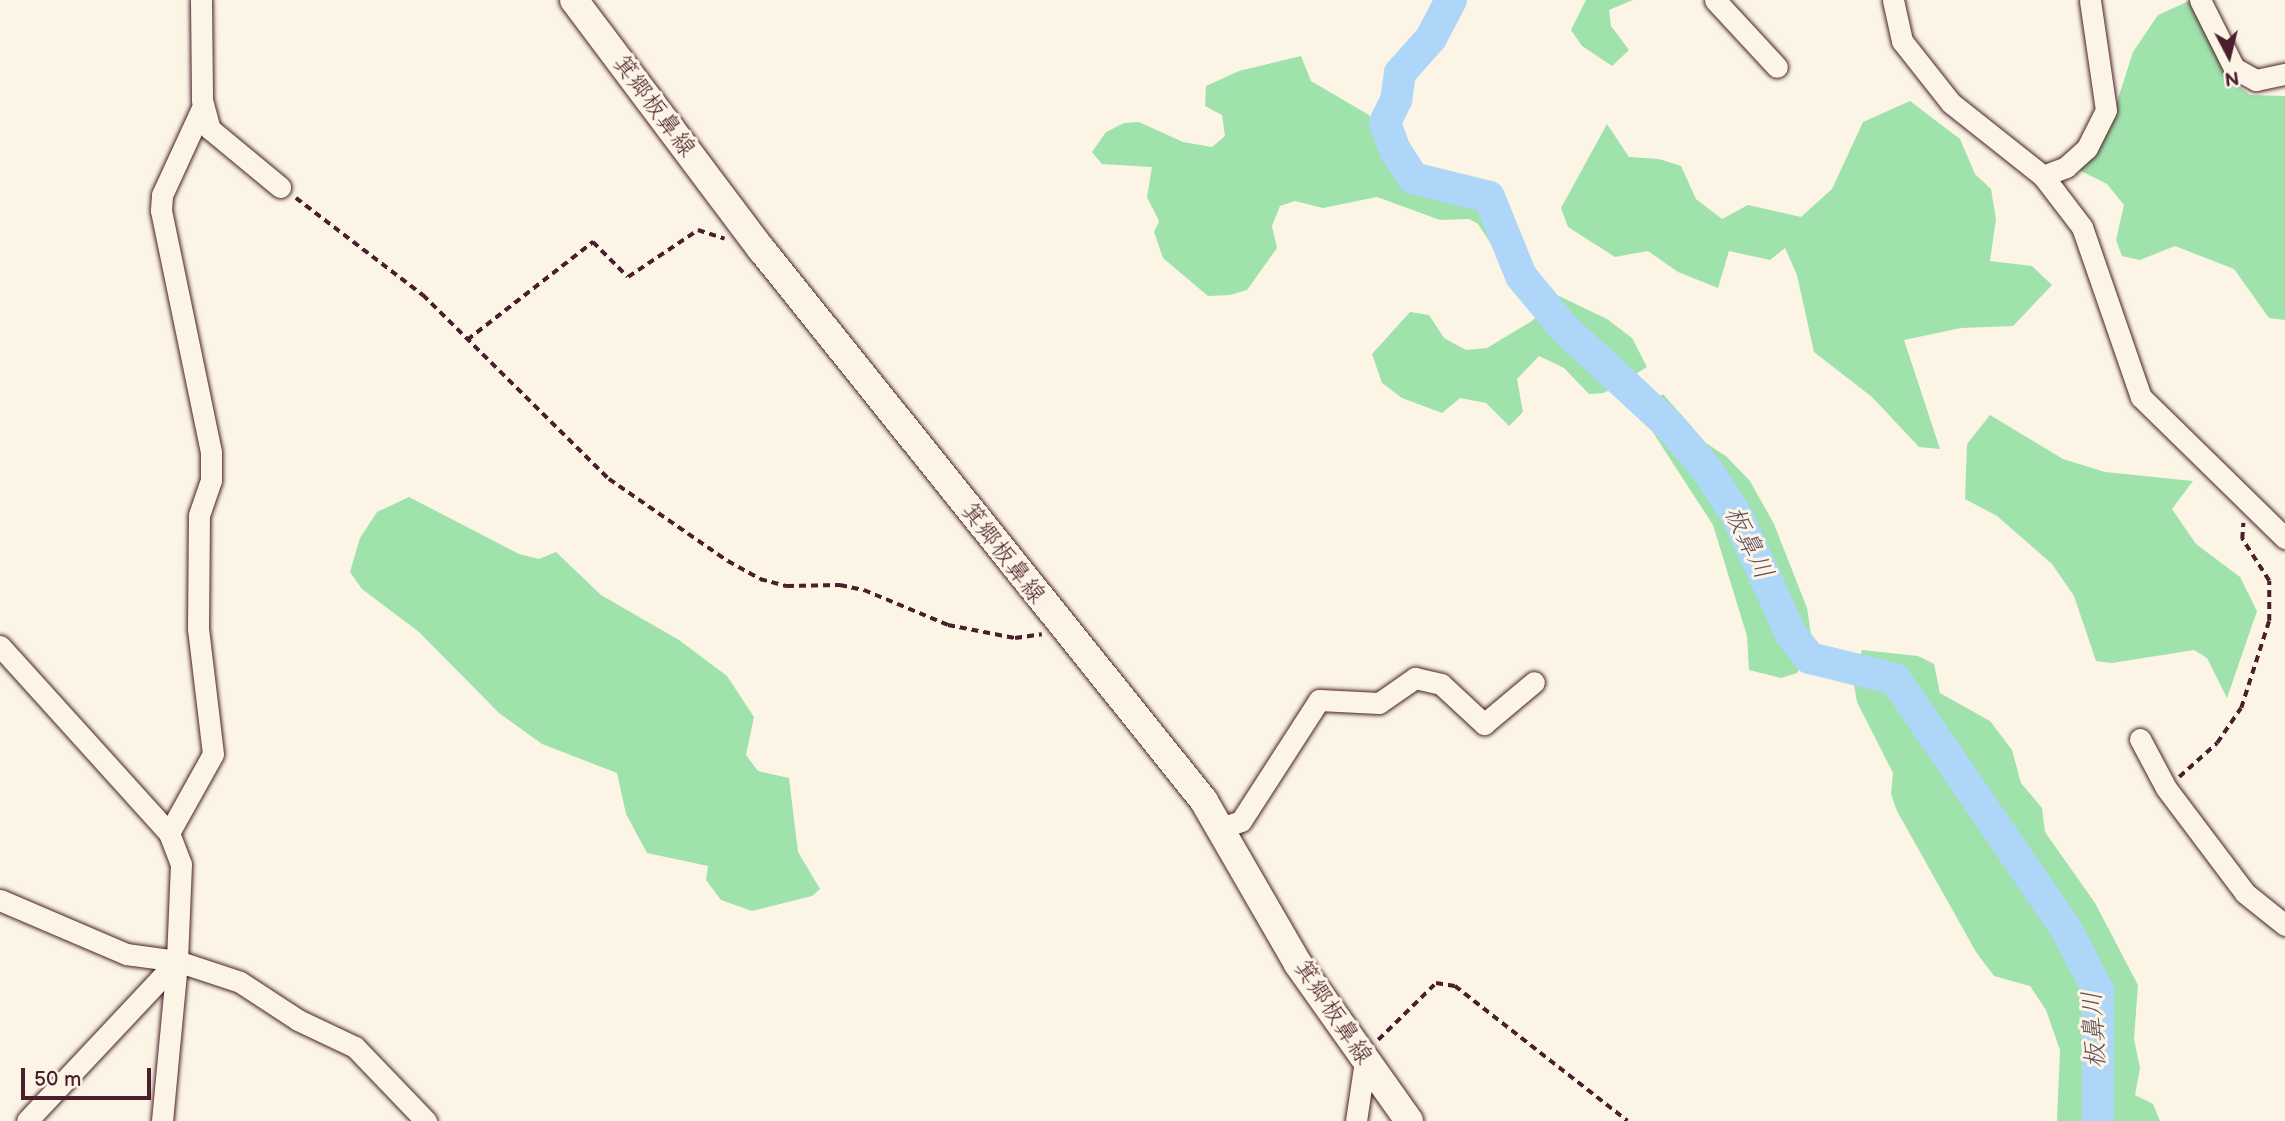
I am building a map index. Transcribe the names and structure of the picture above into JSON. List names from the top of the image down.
{
  "streets": {
    "main road": ["箕郷板鼻線"]
  },
  "water": ["板鼻川"],
  "scale_bar": "50 m",
  "north": "bottom"
}
